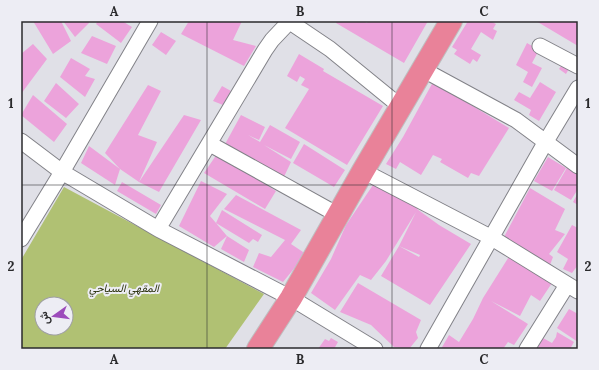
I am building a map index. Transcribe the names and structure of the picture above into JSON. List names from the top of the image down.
{
  "parks": ["المقهي السياحي"],
  "north": "left",
  "grid": {
    "columns": ["A", "B", "C"],
    "rows": ["1", "2"]
  }
}
